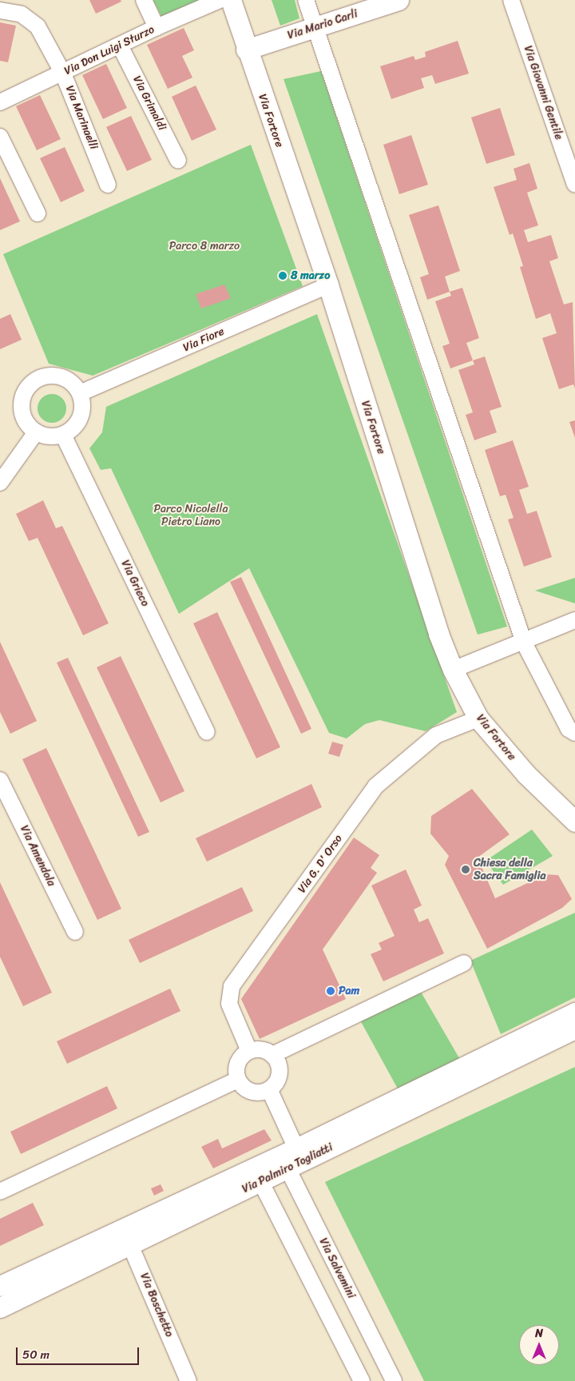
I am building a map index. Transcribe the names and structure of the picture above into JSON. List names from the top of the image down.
{
  "streets": {
    "street": [
      "Via Mario Carli",
      "Via Don Luigi Sturzo",
      "Via Giovanni Gentile",
      "Via Grimaldi",
      "Via Marinaelli",
      "Via Fortore",
      "Via Fiore",
      "Via Grieco",
      "Via Amendola",
      "Via G. D' Orso",
      "Via Palmiro Togliatti",
      "Via Salvemini",
      "Via Boschetto"
    ]
  },
  "crossings": [
    ["Via Mario Carli", "Via Fortore"],
    ["Via Don Luigi Sturzo", "Via Grimaldi"],
    ["Via Don Luigi Sturzo", "Via Marinaelli"],
    ["Via Fortore", "Via Fiore"],
    ["Via Fortore", "Via G. D' Orso"],
    ["Via Fiore", "Via Grieco"],
    ["Via Palmiro Togliatti", "Via Salvemini"],
    ["Via Palmiro Togliatti", "Via Boschetto"]
  ],
  "parks": ["Parco 8 marzo", "Parco Nicolella Pietro Liano"],
  "places": ["8 marzo", "Chiesa della Sacra Famiglia", "Pam"],
  "scale_bar": "50 m",
  "north": "top"
}
